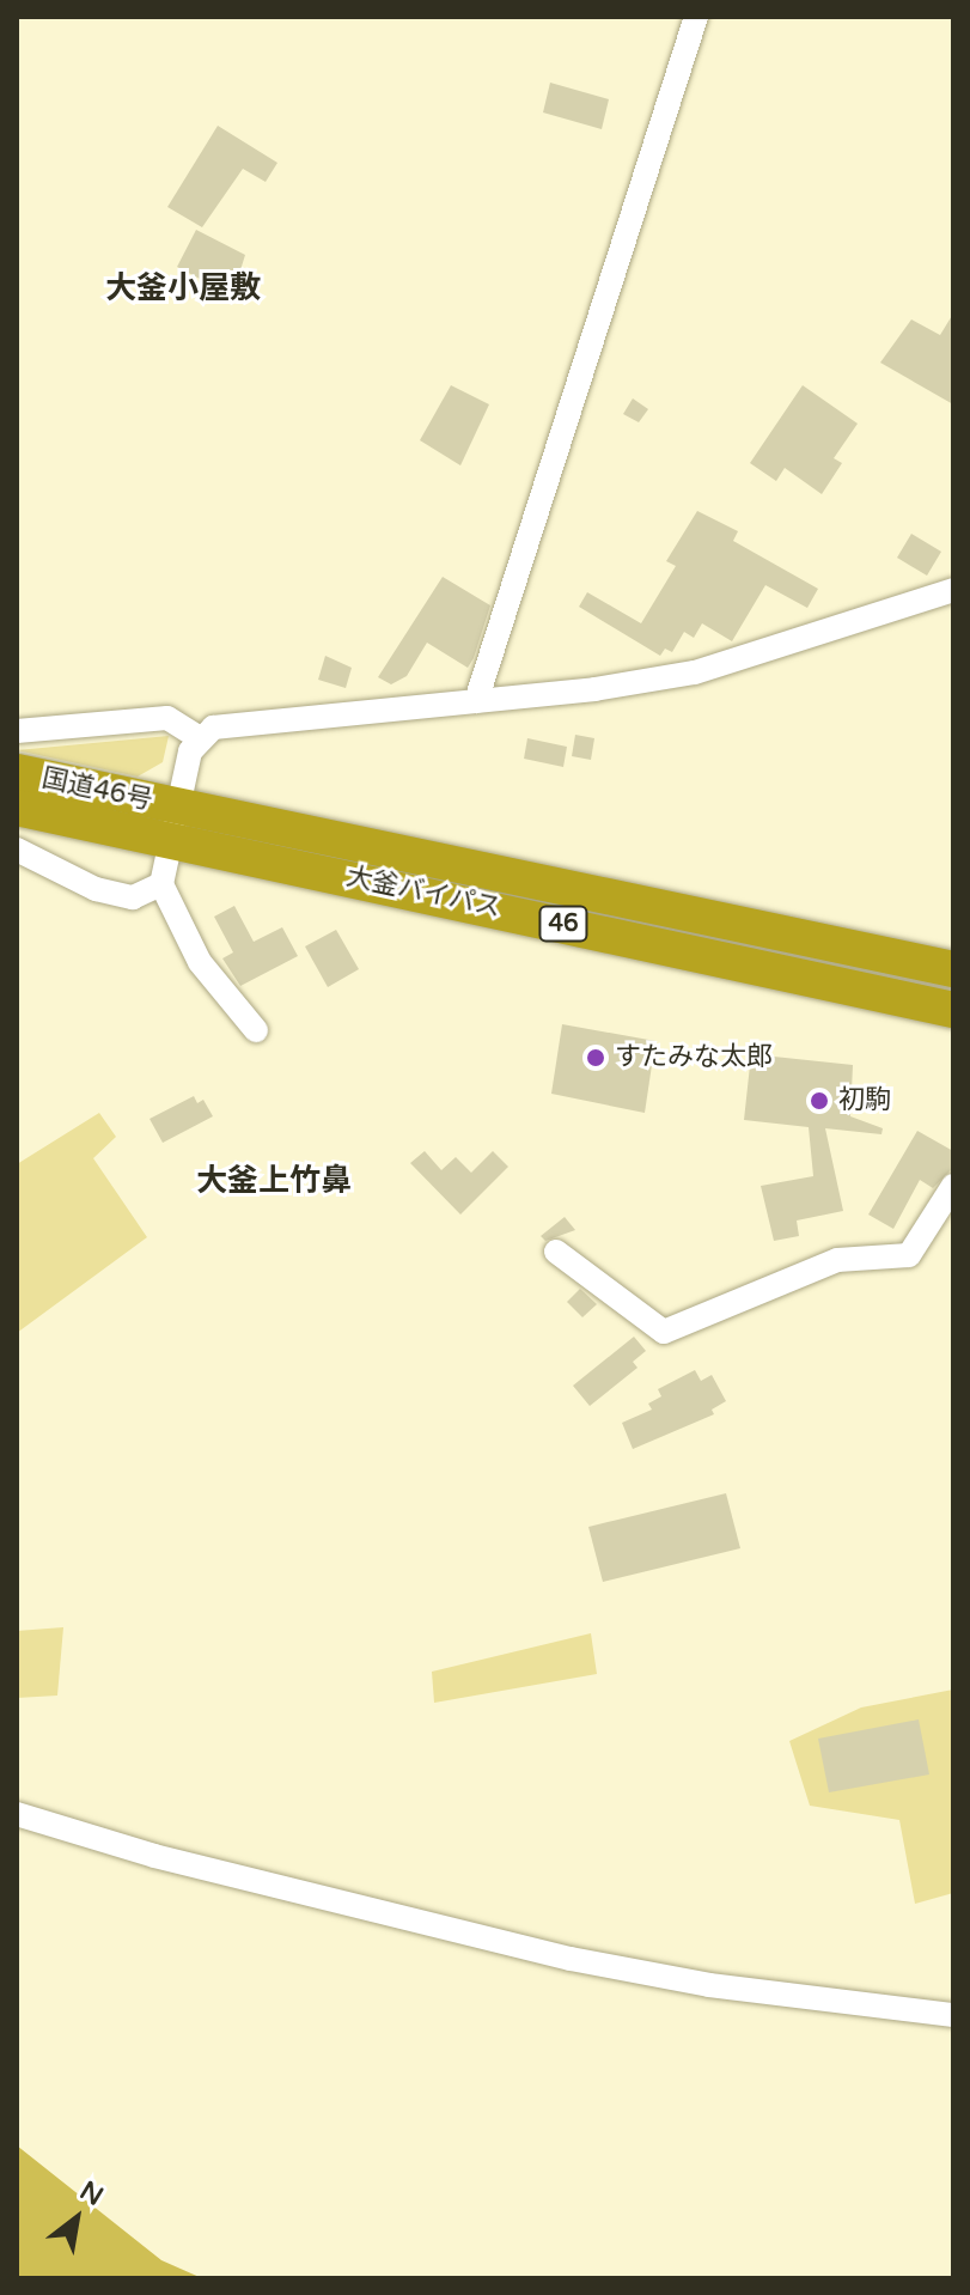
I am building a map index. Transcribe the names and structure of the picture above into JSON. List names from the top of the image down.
{
  "streets": {
    "highway": ["国道46号", "大釜バイパス", "46"]
  },
  "crossings": [
    ["国道46号", "大釜バイパス"]
  ],
  "districts": ["大釜小屋敷", "大釜上竹鼻"],
  "places": ["すたみな太郎", "初駒"],
  "north": "top right"
}
